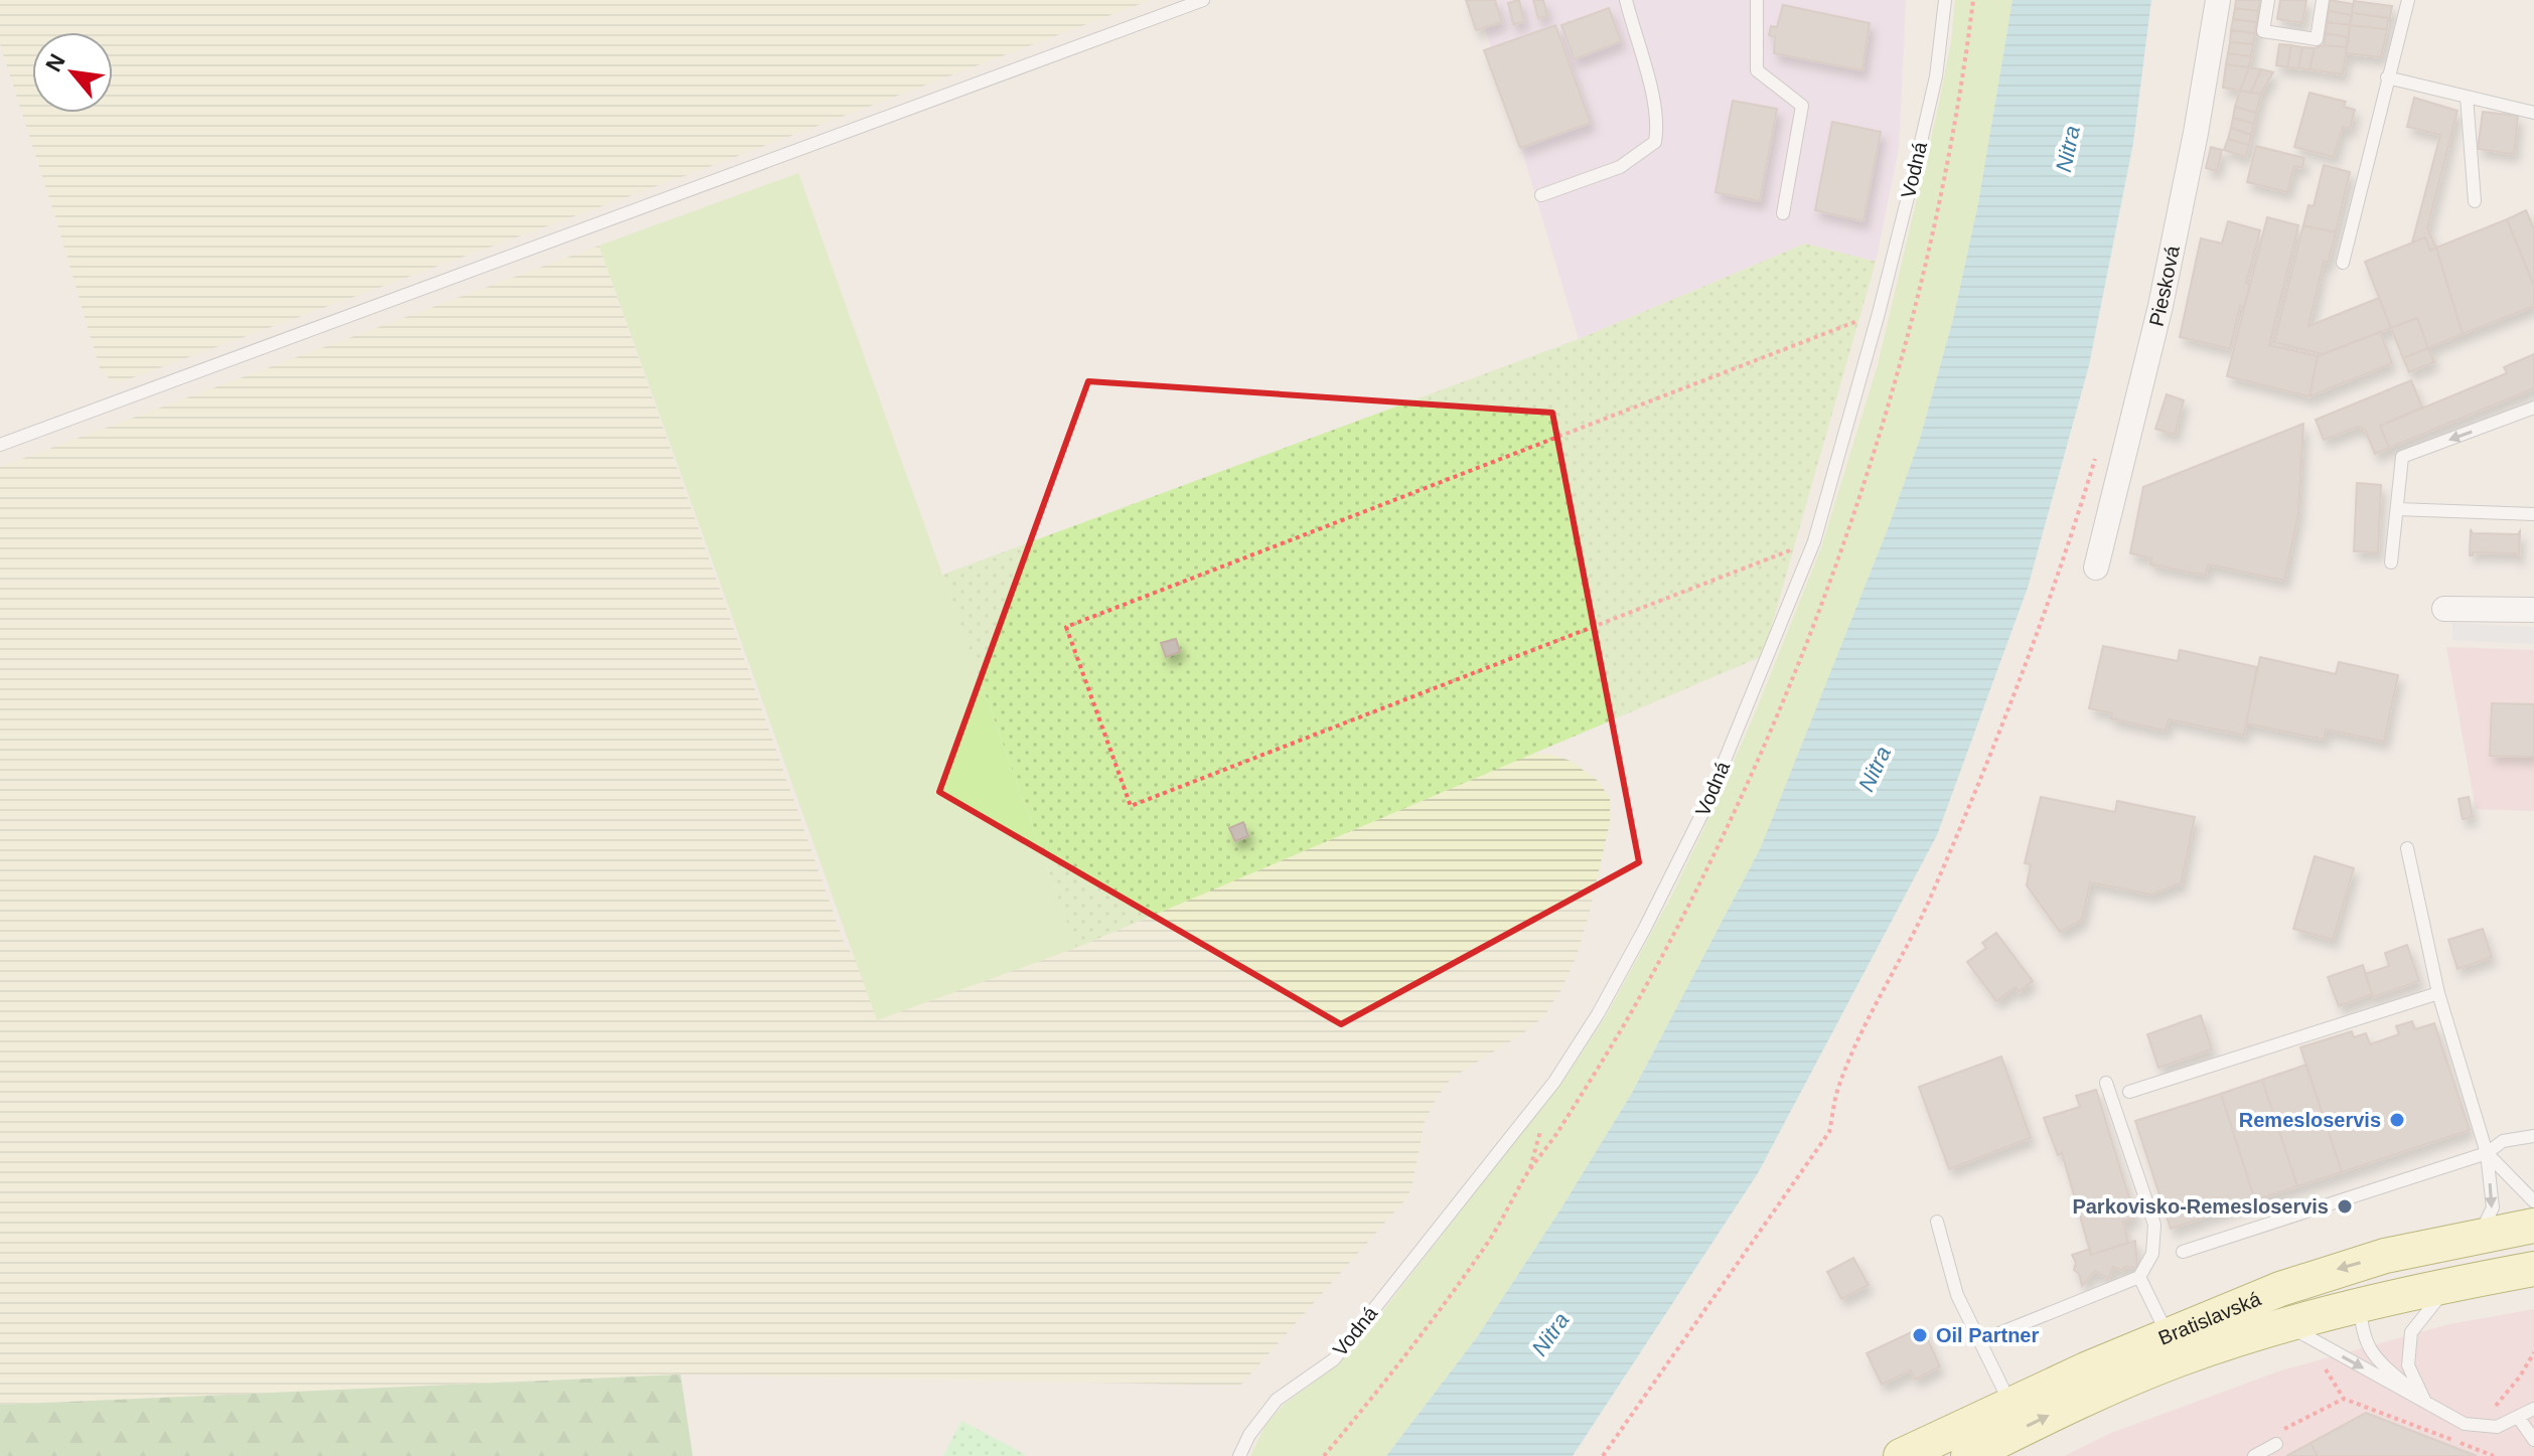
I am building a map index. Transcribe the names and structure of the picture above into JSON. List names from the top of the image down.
{
  "streets": {
    "main road": ["Bratislavská"],
    "street": ["Piesková"],
    "lane": ["Vodná"]
  },
  "water": ["Nitra"],
  "places": ["Remesloservis", "Parkovisko-Remesloservis", "Oil Partner"],
  "north": "top left"
}
